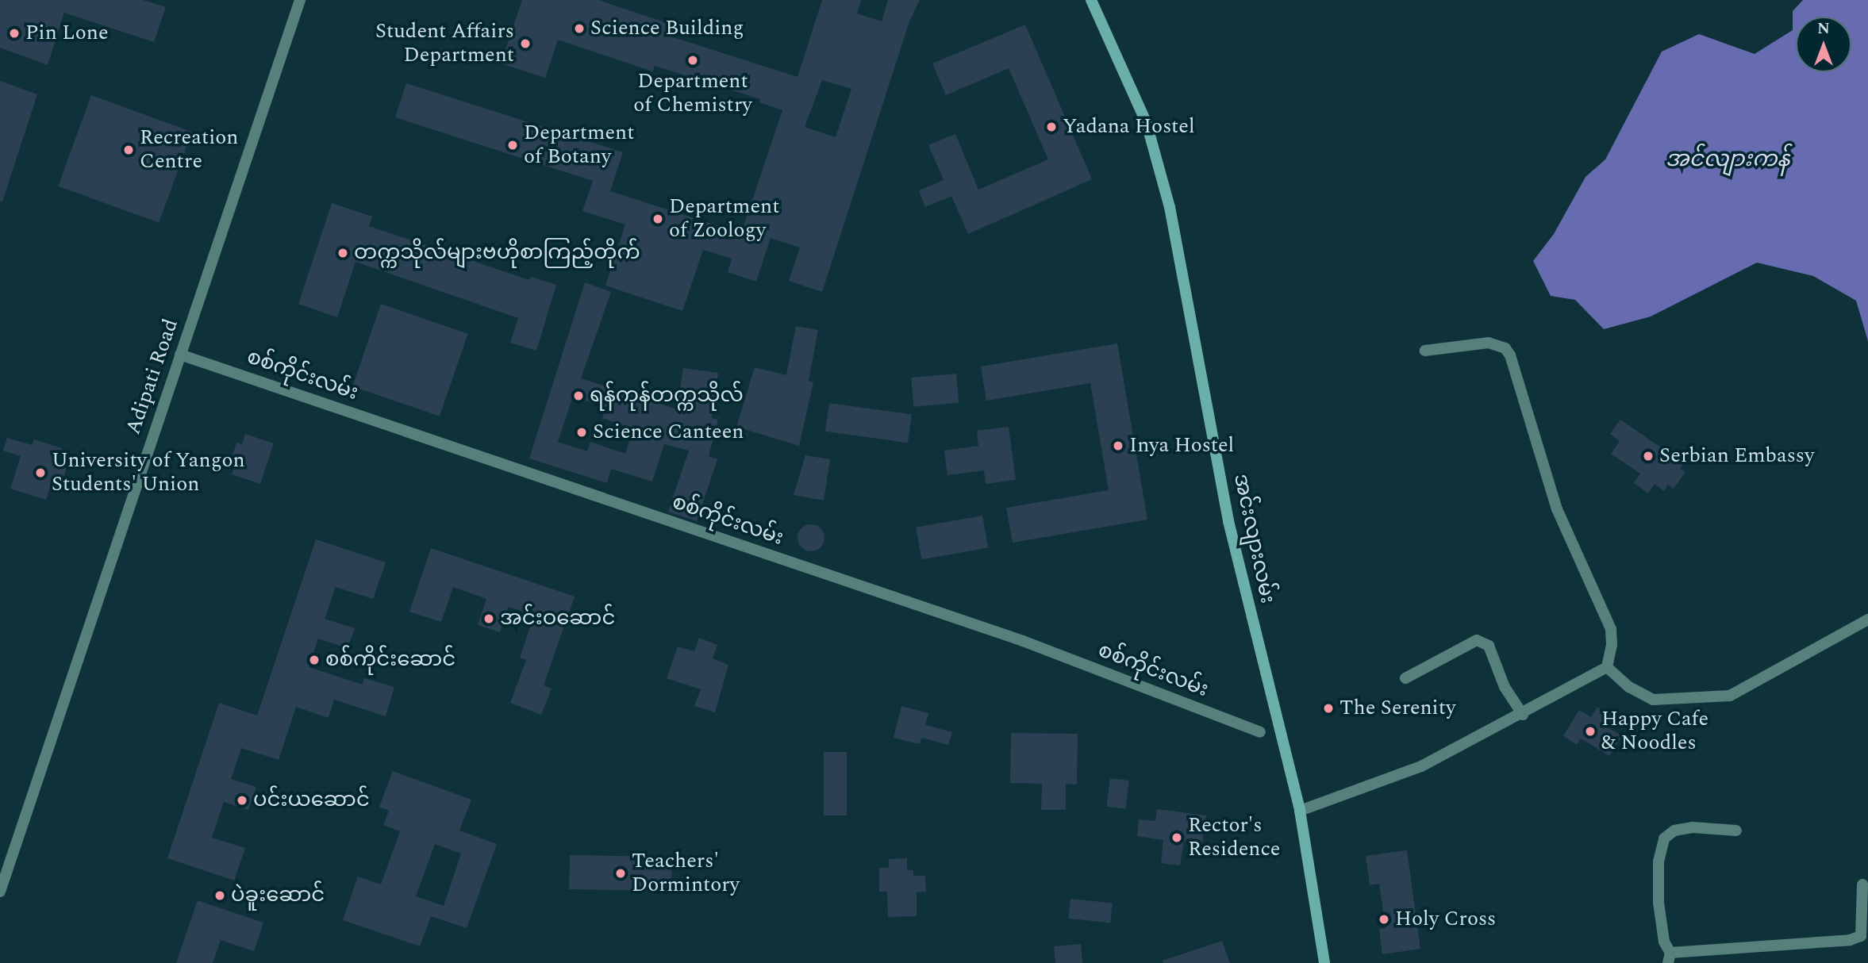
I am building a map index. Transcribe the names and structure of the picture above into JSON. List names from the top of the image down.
{
  "streets": {
    "main road": ["အင်းလျားလမ်း"],
    "street": ["စစ်ကိုင်းလမ်း", "Adipati Road"]
  },
  "crossings": [
    ["စစ်ကိုင်းလမ်း", "Adipati Road"]
  ],
  "water": ["အင်လျားကန်"],
  "places": [
    "Science Building",
    "Pin Lone",
    "Student Affairs Department",
    "Department of Chemistry",
    "Yadana Hostel",
    "Department of Botany",
    "Recreation Centre",
    "Department of Zoology",
    "တက္ကသိုလ်များဗဟိုစာကြည့်တိုက်",
    "ရန်ကုန်တက္ကသိုလ်",
    "Science Canteen",
    "Inya Hostel",
    "Serbian Embassy",
    "University of Yangon Students' Union",
    "အင်းဝ‌ဆောင်",
    "စစ်ကိုင်းဆောင်",
    "The Serenity",
    "Happy Cafe & Noodles",
    "ပင်းယဆောင်",
    "Rector's Residence",
    "Teachers' Dormintory",
    "ပဲခူးဆောင်",
    "Holy Cross"
  ],
  "north": "top"
}
